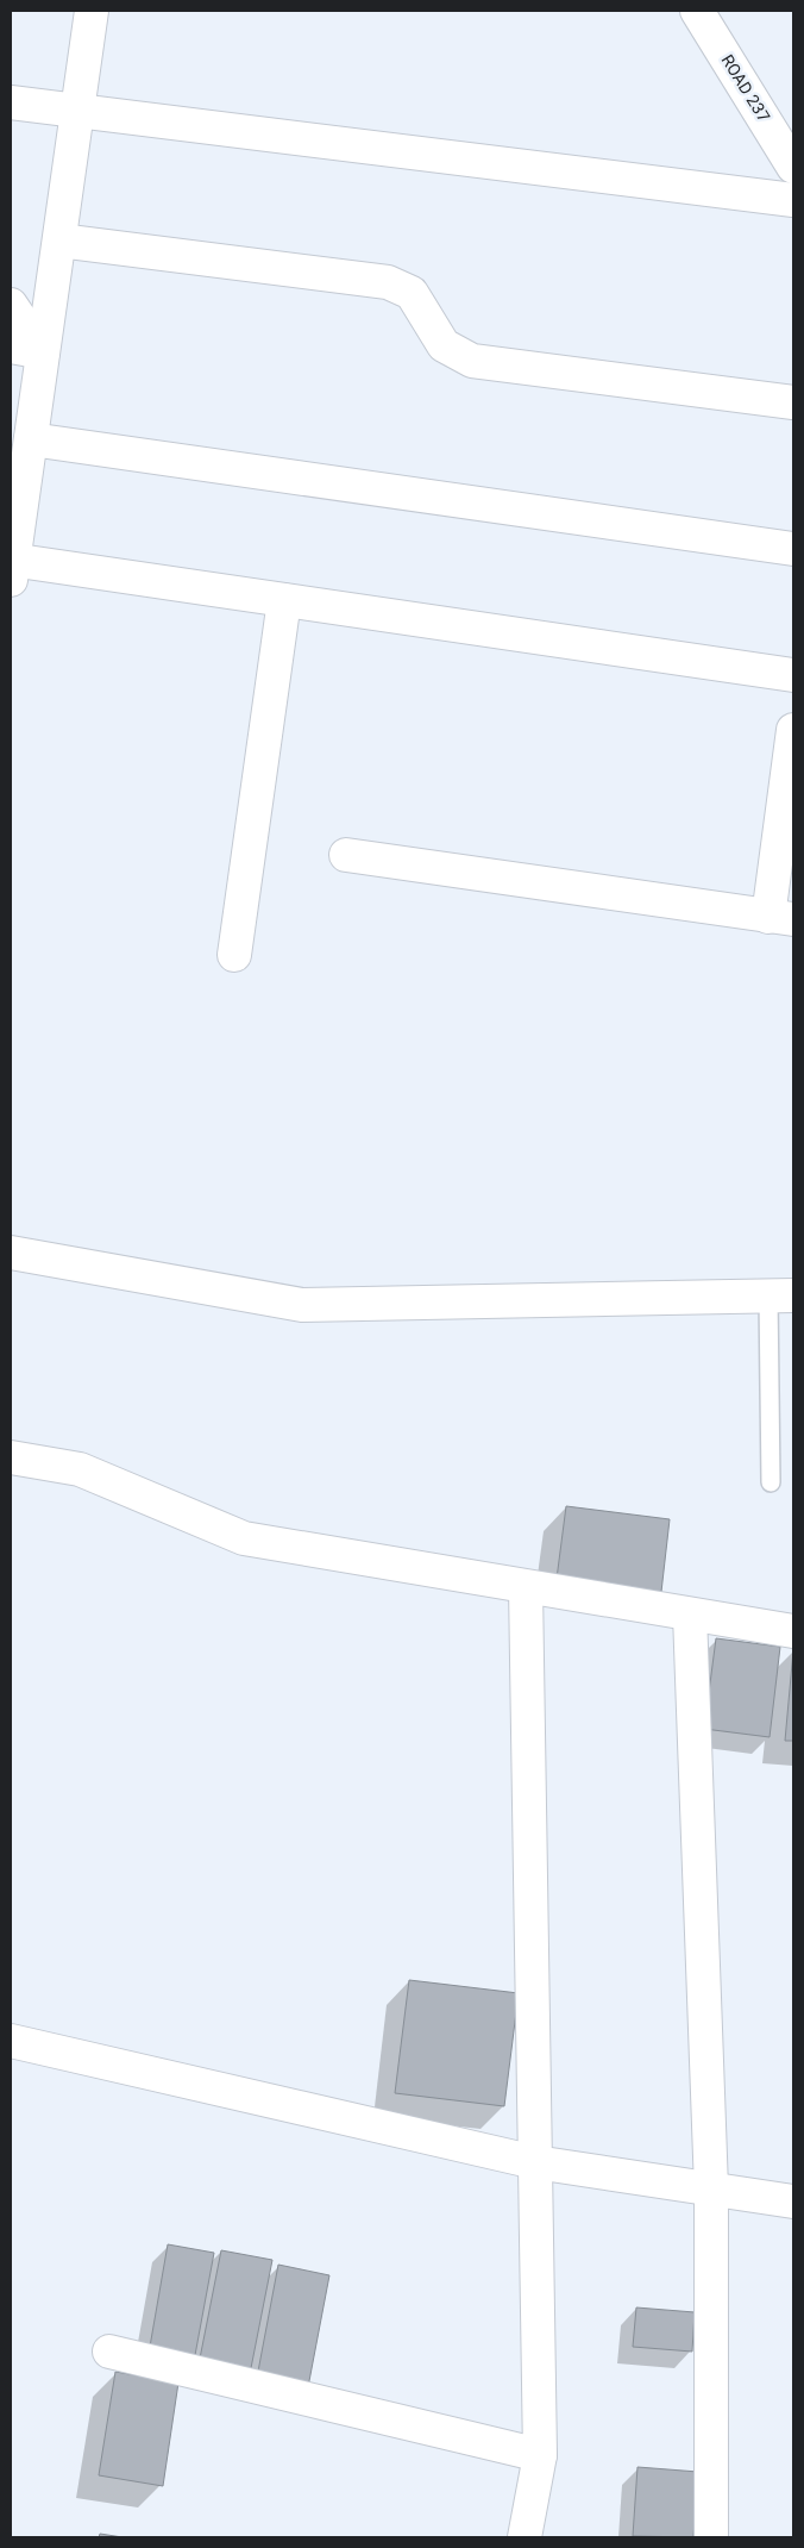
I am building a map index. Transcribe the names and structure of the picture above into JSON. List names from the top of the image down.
{
  "streets": {
    "street": ["ROAD 237"]
  }
}
